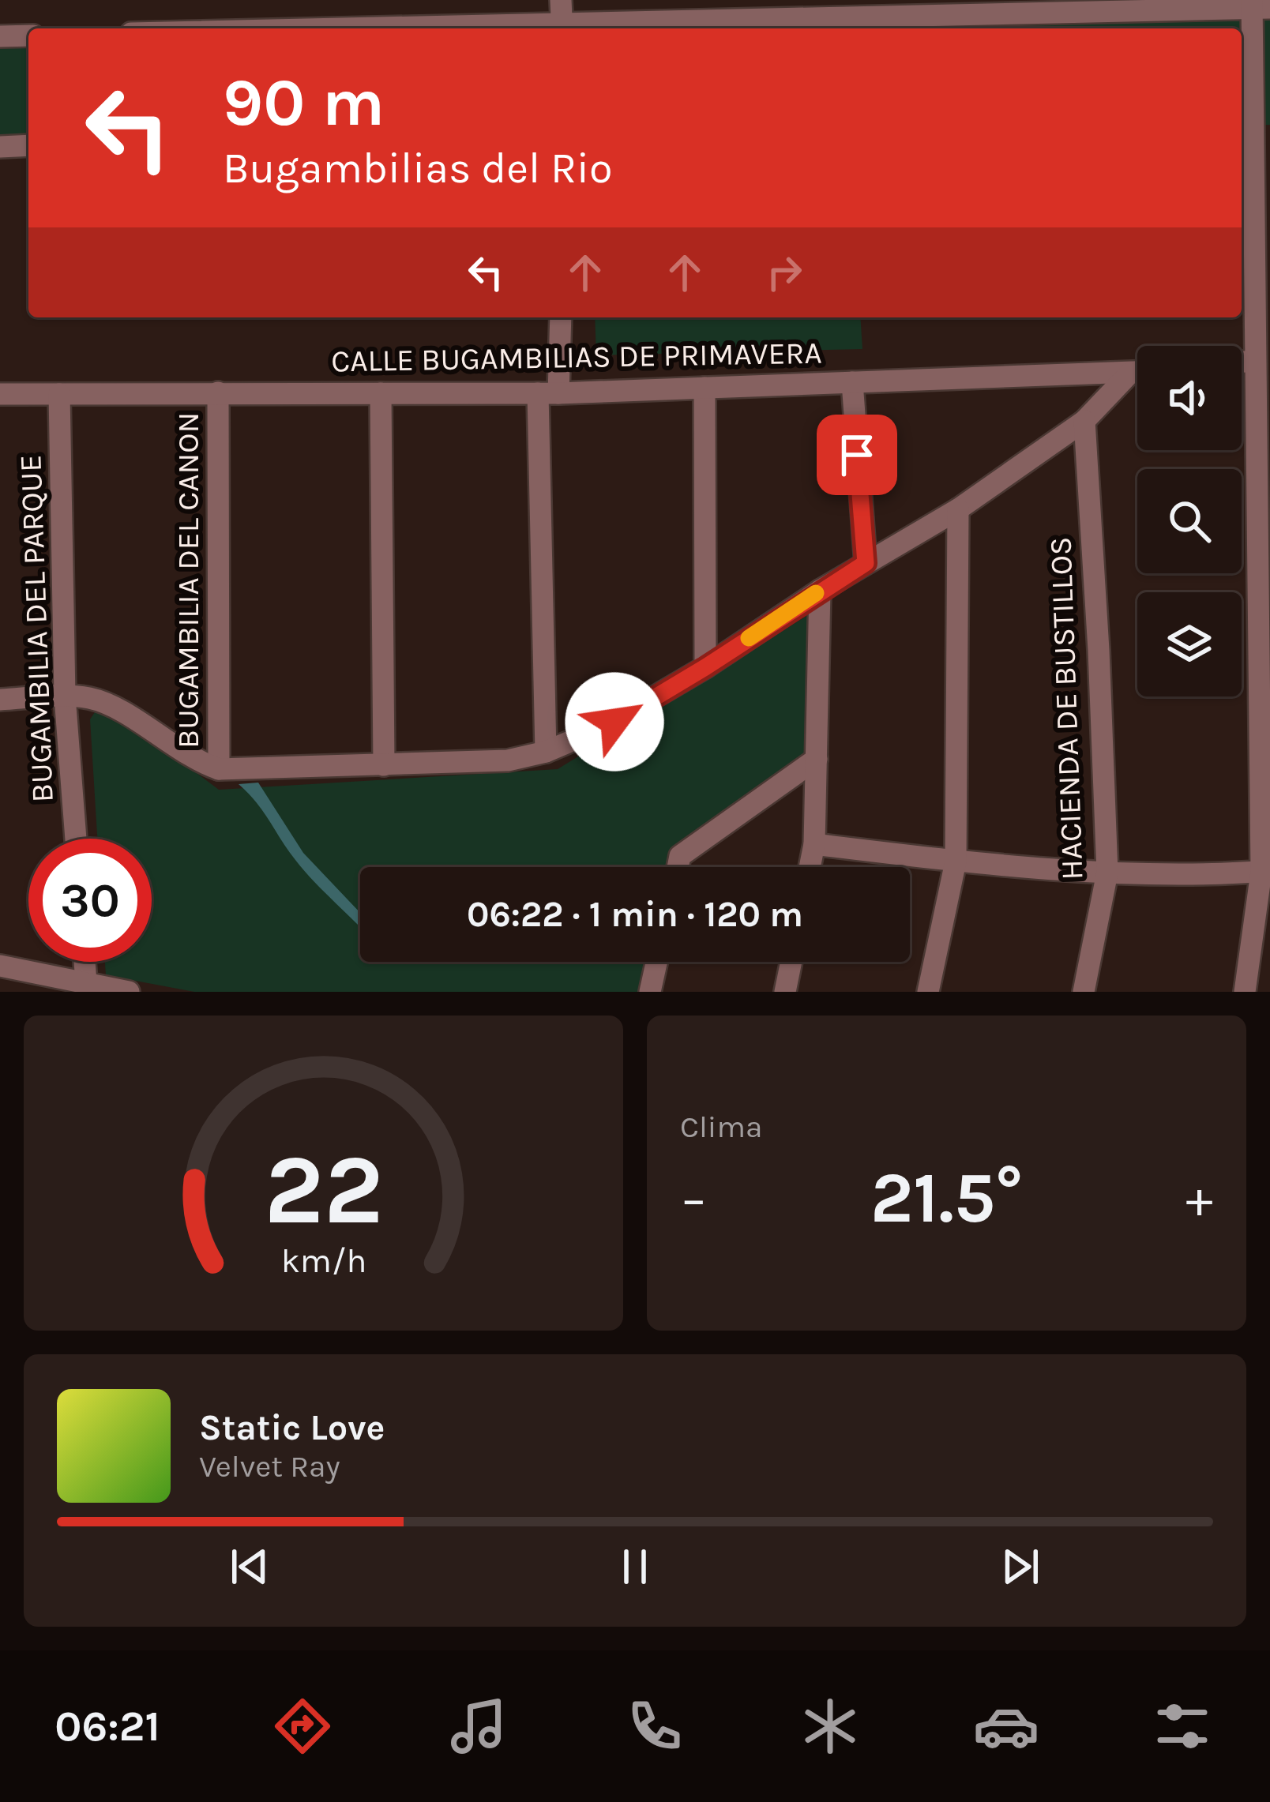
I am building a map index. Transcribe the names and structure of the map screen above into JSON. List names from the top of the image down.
{
  "streets": {
    "street": [
      "CALLE BUGAMBILIAS DE PRIMAVERA",
      "BUGAMBILIA DEL CANON",
      "BUGAMBILIA DEL PARQUE",
      "HACIENDA DE BUSTILLOS"
    ]
  },
  "crossings": [
    ["CALLE BUGAMBILIAS DE PRIMAVERA", "BUGAMBILIA DEL CANON"],
    ["CALLE BUGAMBILIAS DE PRIMAVERA", "BUGAMBILIA DEL PARQUE"]
  ],
  "page": {
    "turn": ["90 m", "Bugambilias del Rio"],
    "limit": "30",
    "trip": "06:22 · 1 min · 120 m",
    "tile": "Clima",
    "heat": ["−", "21.5°", "+"],
    "song": ["Static Love", "Velvet Ray"],
    "tabs": "06:21",
    "gauge": ["22", "km/h"]
  }
}
